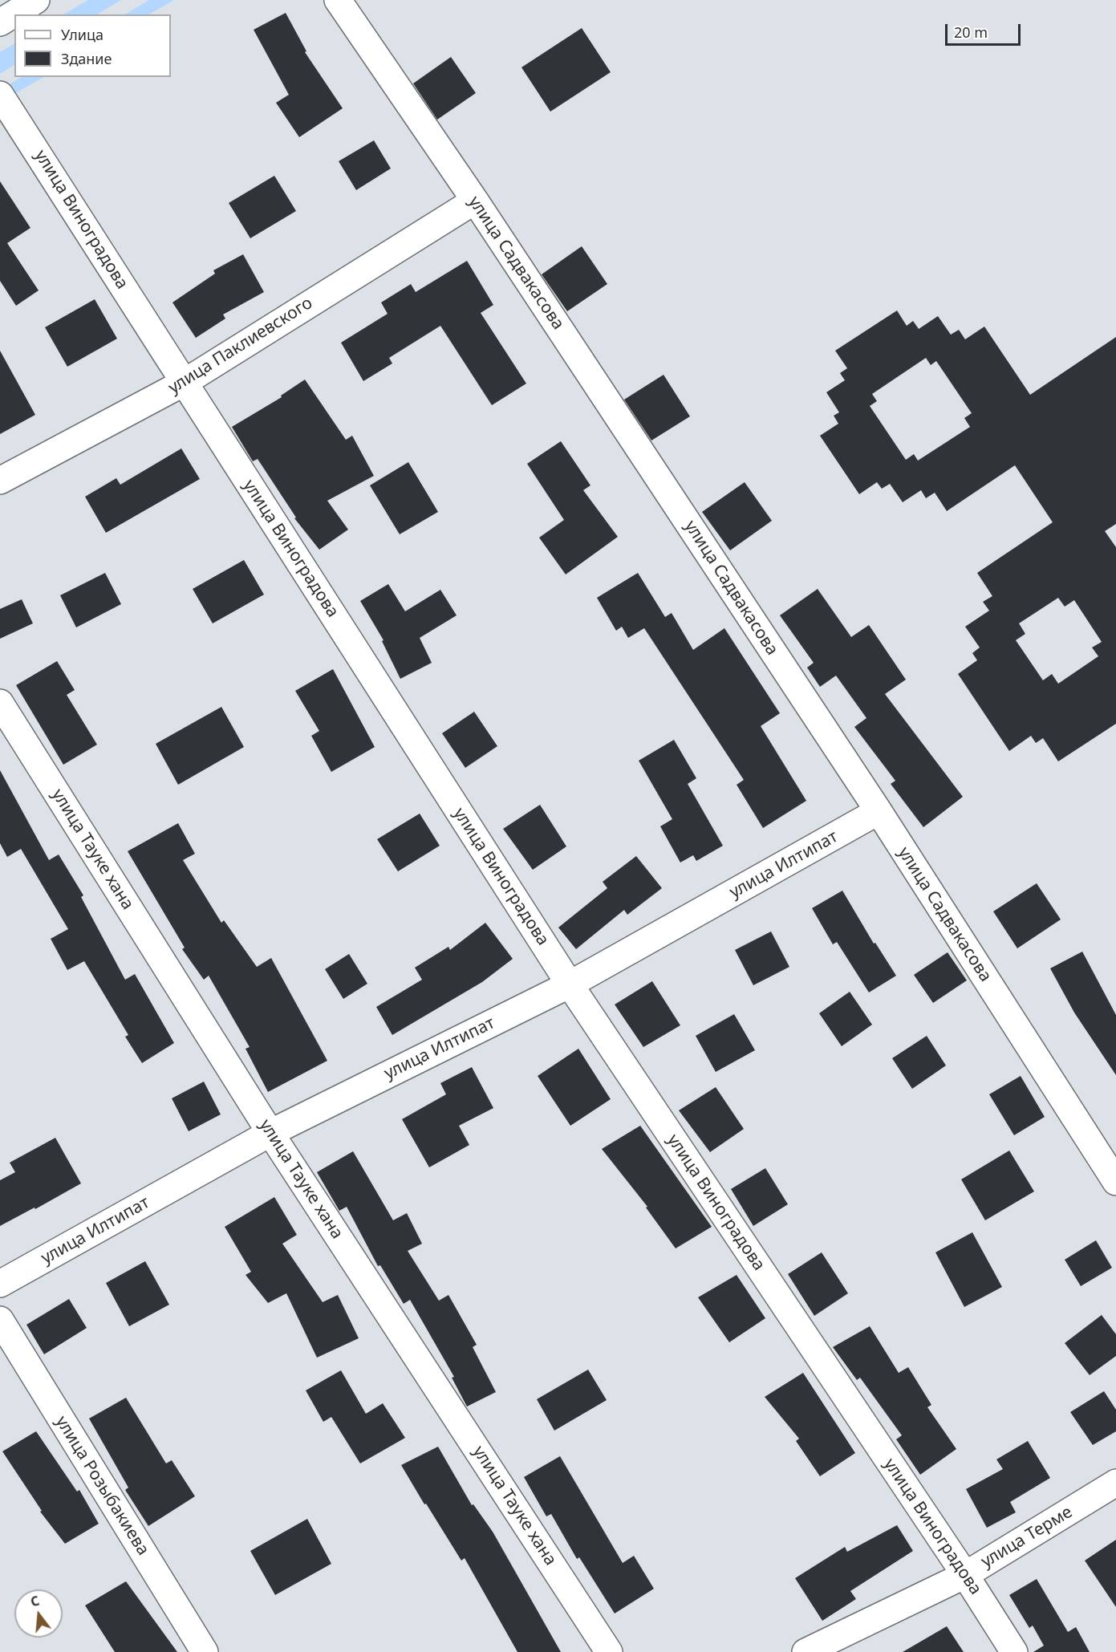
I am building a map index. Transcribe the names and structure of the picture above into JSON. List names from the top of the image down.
{
  "streets": {
    "street": [
      "улица Виноградова",
      "улица Садвакасова",
      "улица Паклиевского",
      "улица Тауке хана",
      "улица Илтипат",
      "улица Розыбакиева",
      "улица Терме"
    ]
  },
  "crossings": [
    ["улица Виноградова", "улица Паклиевского"],
    ["улица Виноградова", "улица Илтипат"],
    ["улица Виноградова", "улица Терме"],
    ["улица Садвакасова", "улица Паклиевского"],
    ["улица Садвакасова", "улица Илтипат"],
    ["улица Тауке хана", "улица Илтипат"]
  ],
  "legend": ["Улица", "Здание"],
  "scale_bar": "20 m",
  "north": "top"
}
